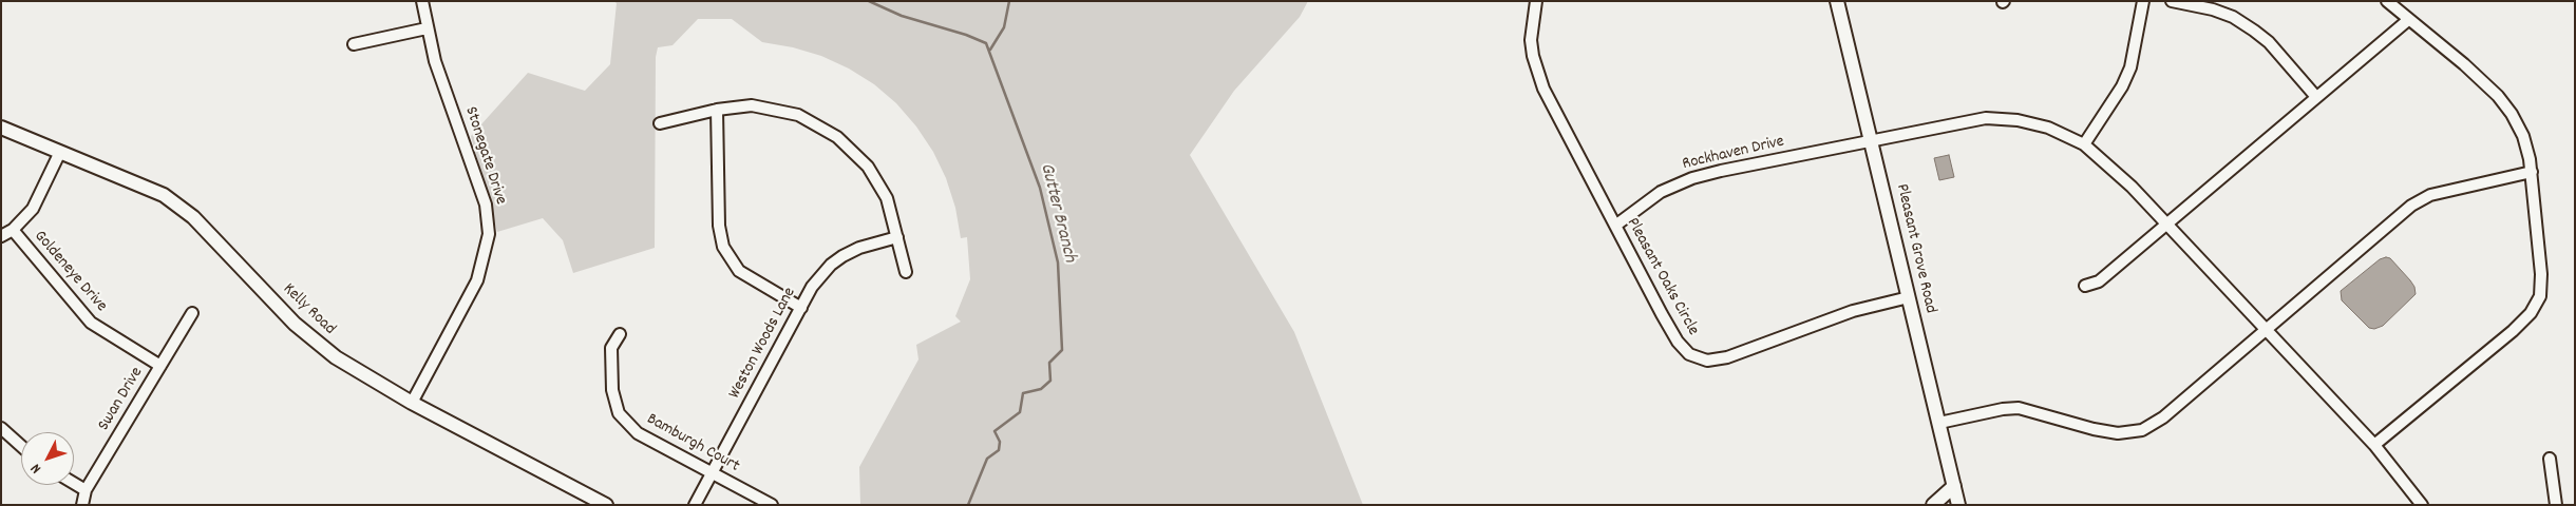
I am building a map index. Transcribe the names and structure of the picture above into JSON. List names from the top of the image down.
{
  "streets": {
    "street": [
      "Rockhaven Drive",
      "Stonegate Drive",
      "Pleasant Grove Road",
      "Goldeneye Drive",
      "Pleasant Oaks Circle",
      "Kelly Road",
      "Weston Woods Lane",
      "Swan Drive",
      "Bamburgh Court"
    ]
  },
  "crossings": [
    ["Rockhaven Drive", "Pleasant Grove Road"],
    ["Rockhaven Drive", "Pleasant Oaks Circle"],
    ["Stonegate Drive", "Kelly Road"],
    ["Pleasant Grove Road", "Pleasant Oaks Circle"],
    ["Goldeneye Drive", "Swan Drive"],
    ["Weston Woods Lane", "Bamburgh Court"]
  ],
  "water": ["Gutter Branch"],
  "north": "bottom left"
}
